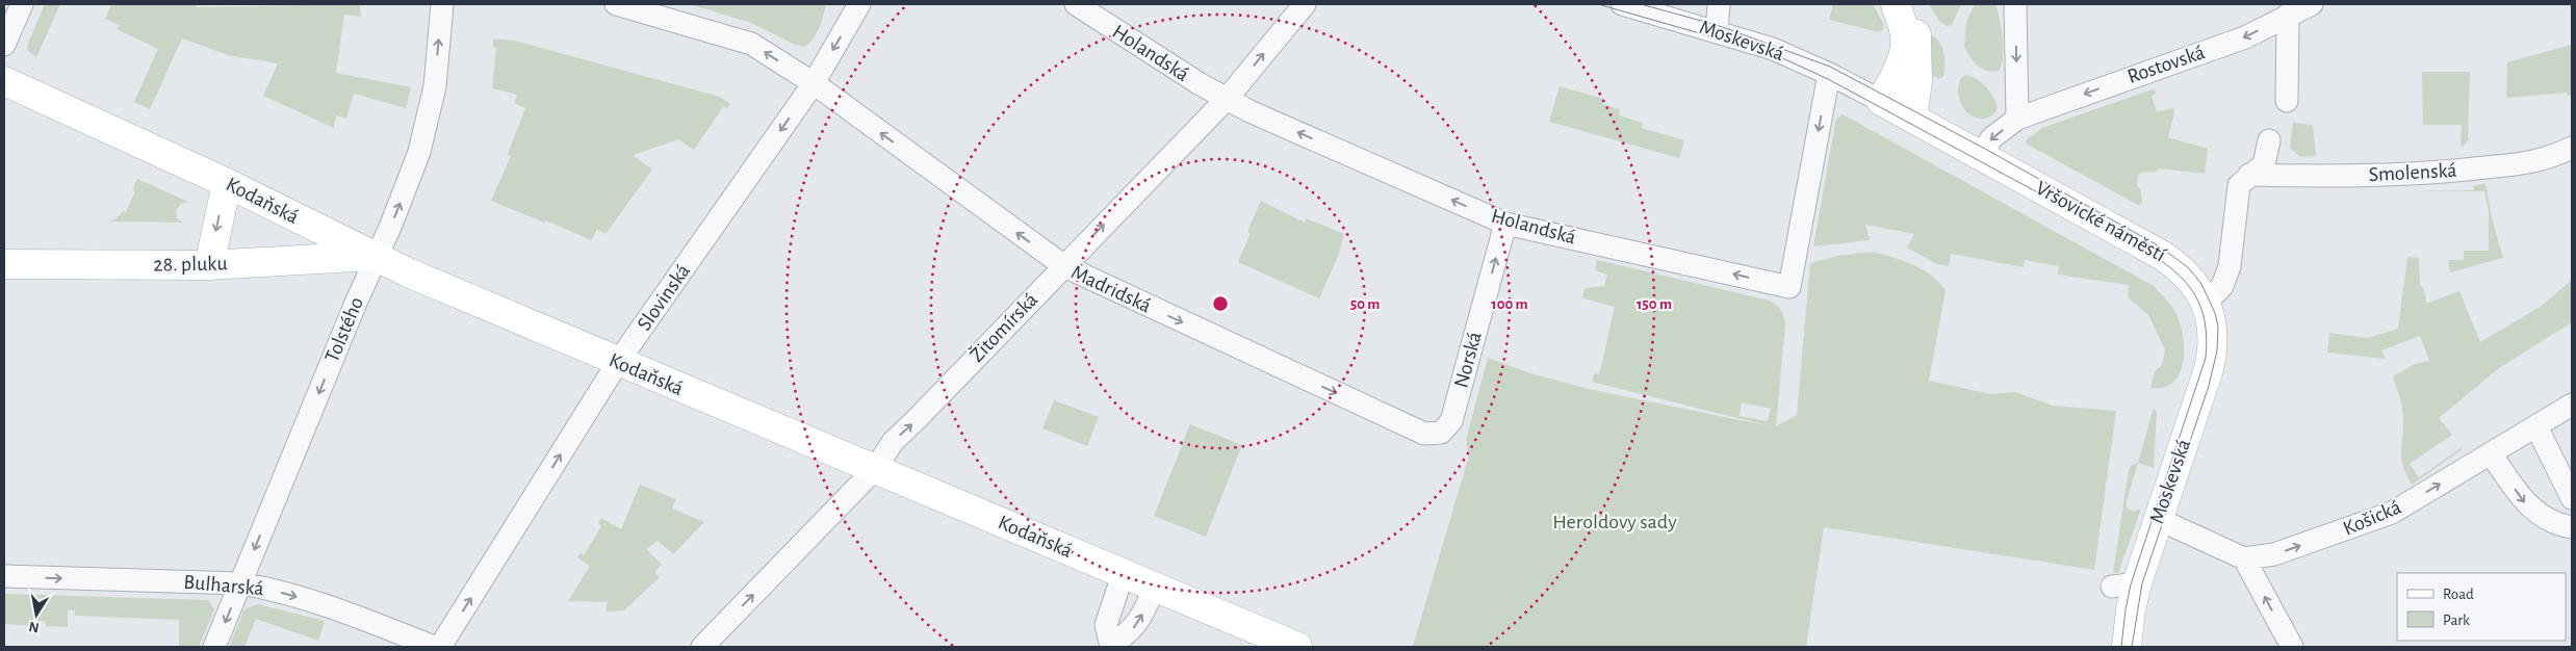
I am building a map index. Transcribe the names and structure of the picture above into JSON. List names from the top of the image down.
{
  "streets": {
    "street": [
      "Moskevská",
      "Holandská",
      "Rostovská",
      "Smolenská",
      "Kodaňská",
      "Vršovické náměstí",
      "28. pluku",
      "Madridská",
      "Slovinská",
      "Žitomírská",
      "Tolstého",
      "Norská",
      "Košická",
      "Bulharská"
    ]
  },
  "crossings": [
    ["Moskevská", "Holandská"],
    ["Moskevská", "Vršovické náměstí"],
    ["Holandská", "Vršovické náměstí"],
    ["Holandská", "Žitomírská"],
    ["Holandská", "Norská"],
    ["Kodaňská", "28. pluku"],
    ["Kodaňská", "Slovinská"],
    ["Kodaňská", "Žitomírská"],
    ["Kodaňská", "Tolstého"],
    ["28. pluku", "Tolstého"],
    ["Madridská", "Slovinská"],
    ["Madridská", "Žitomírská"],
    ["Madridská", "Norská"],
    ["Tolstého", "Bulharská"]
  ],
  "one_way": [
    "Rostovská",
    "Žitomírská",
    "Norská",
    "Košická",
    "Bulharská"
  ],
  "parks": ["Heroldovy sady"],
  "legend": ["Road", "Park"],
  "north": "bottom",
  "rings": ["50 m", "100 m", "150 m"]
}
